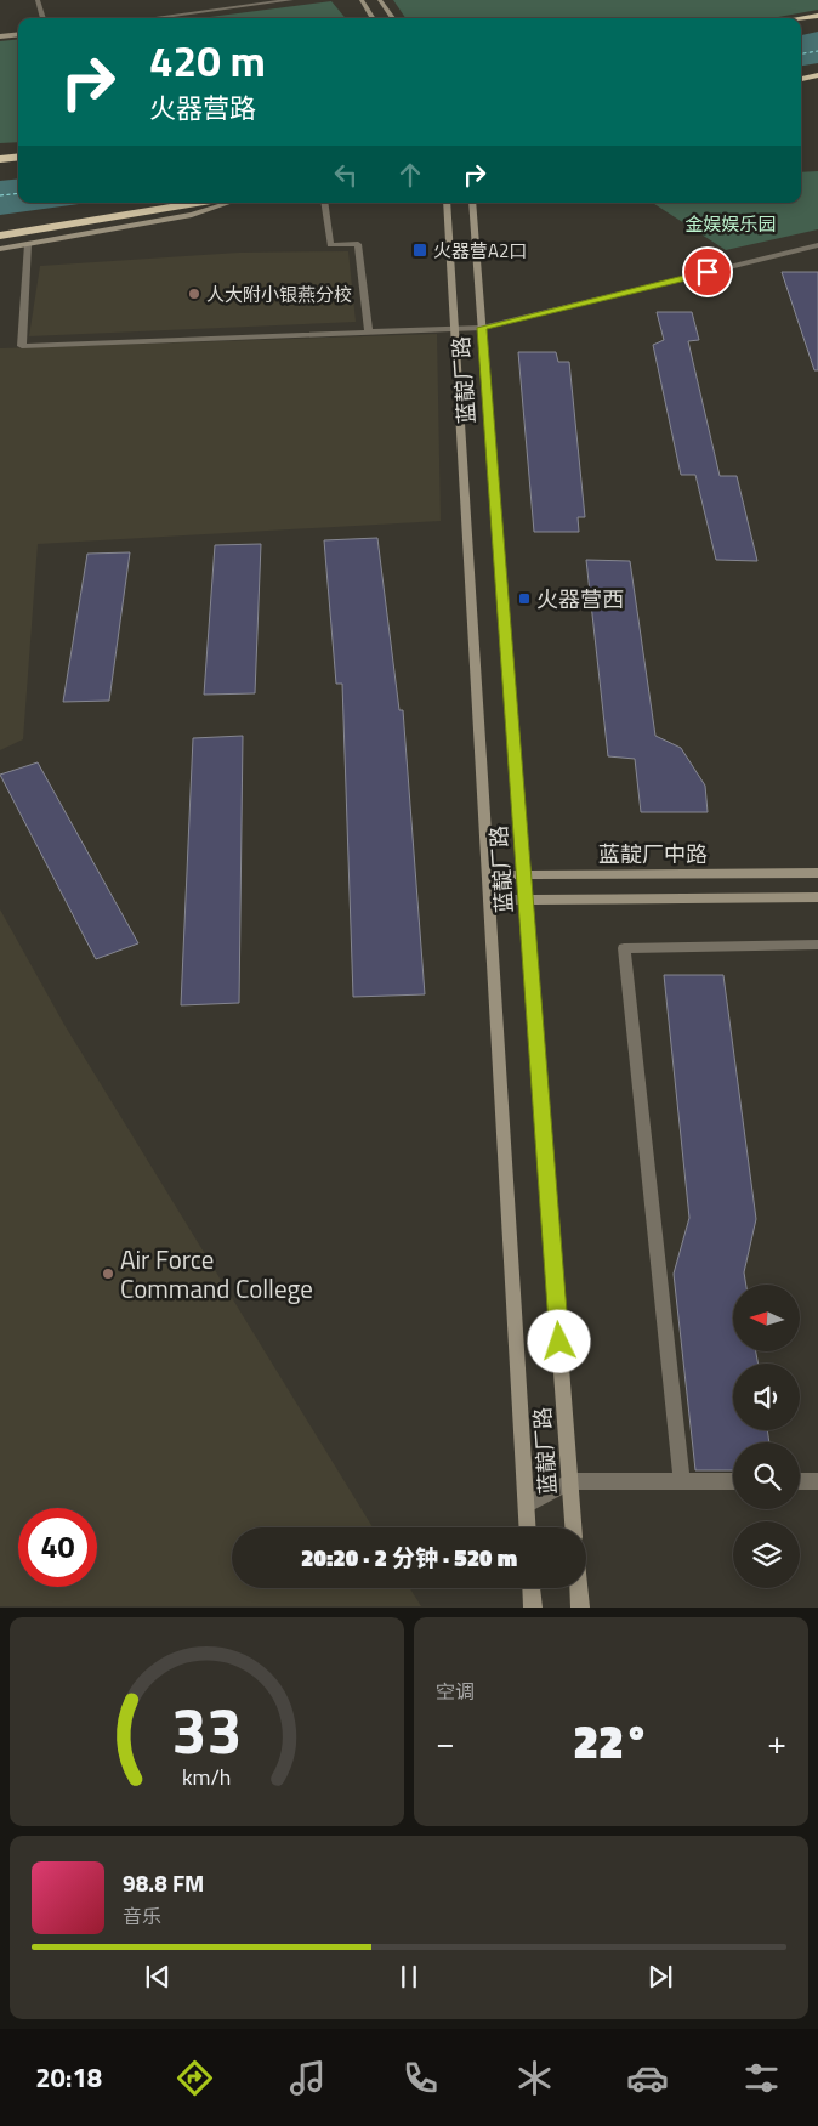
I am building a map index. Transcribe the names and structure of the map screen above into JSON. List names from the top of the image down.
{
  "streets": {
    "street": ["蓝靛厂路", "蓝靛厂中路"]
  },
  "crossings": [
    ["蓝靛厂路", "蓝靛厂中路"]
  ],
  "parks": ["金娱娱乐园"],
  "places": {
    "transit": ["火器营A2口", "火器营西"],
    "other": ["人大附小银燕分校", "Air Force Command College"]
  },
  "north": "left",
  "page": {
    "turn": ["420 m", "火器营路"],
    "limit": "40",
    "trip": "20:20 · 2 分钟 · 520 m",
    "tile": "空调",
    "heat": ["−", "22°", "+"],
    "song": ["98.8 FM", "音乐"],
    "tabs": "20:18",
    "gauge": ["33", "km/h"]
  }
}
